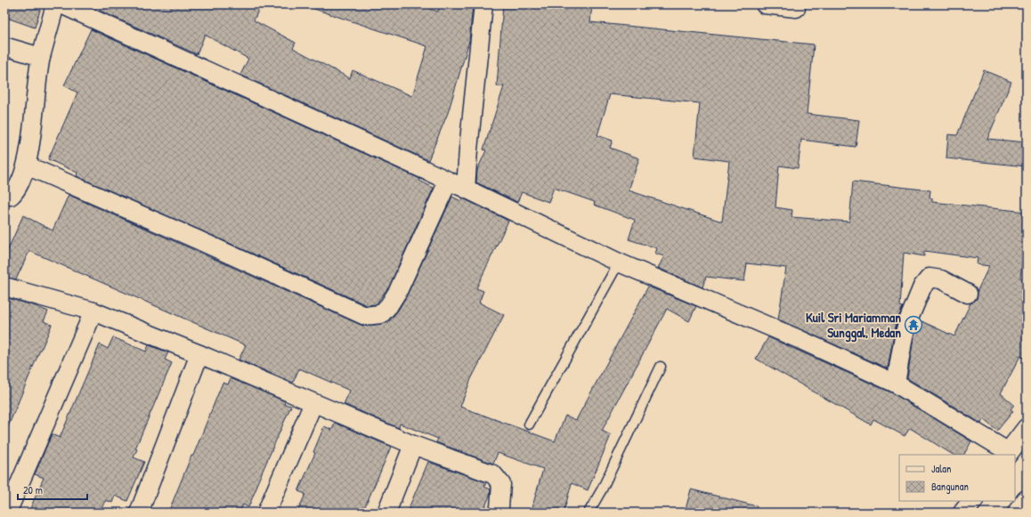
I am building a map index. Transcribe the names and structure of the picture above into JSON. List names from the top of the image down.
{
  "places": {
    "temple": ["Kuil Sri Mariamman Sunggal, Medan"]
  },
  "legend": ["Jalan", "Bangunan"],
  "scale_bar": "20 m"
}
